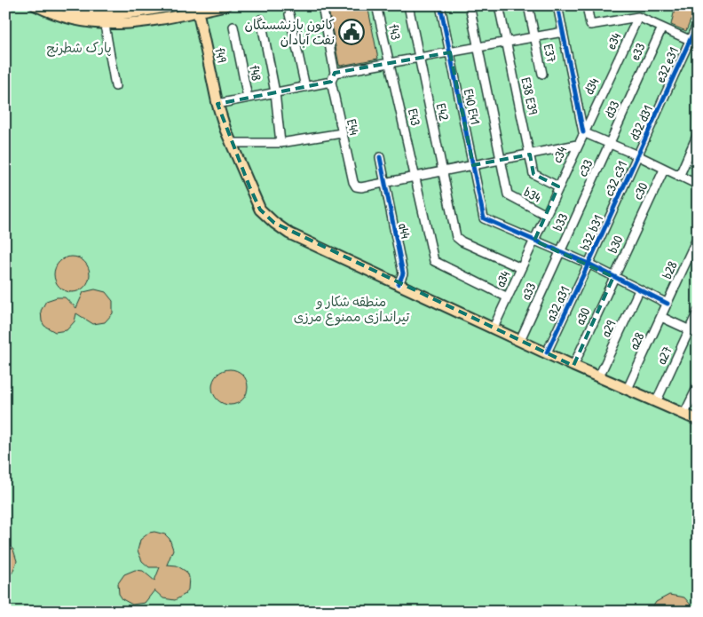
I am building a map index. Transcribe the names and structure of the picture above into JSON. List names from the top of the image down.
{
  "streets": {
    "main road": ["f49"],
    "street": [
      "f43",
      "e34",
      "e33",
      "E37",
      "e32 e31",
      "f48",
      "d34",
      "E38 E39",
      "E40 E41",
      "d33",
      "E42",
      "E43",
      "d32 d31",
      "E44",
      "c34",
      "c33",
      "c32 c31",
      "c30",
      "b34",
      "b33",
      "a44",
      "b32 b31",
      "b30",
      "b28",
      "a34",
      "a33",
      "a32 a31",
      "a30",
      "a29",
      "a28",
      "a27"
    ]
  },
  "crossings": [
    ["f43", "E43"],
    ["e34", "d34"],
    ["e33", "d33"],
    ["f49", "a44"],
    ["f49", "a34"],
    ["f49", "a33"],
    ["f49", "a32 a31"],
    ["f49", "a30"],
    ["f49", "a29"],
    ["f49", "a28"],
    ["f49", "a27"],
    ["e32 e31", "d32 d31"],
    ["d34", "c34"],
    ["E38 E39", "c34"],
    ["E38 E39", "b34"],
    ["E40 E41", "b34"],
    ["E40 E41", "a34"],
    ["d33", "c33"],
    ["E42", "a34"],
    ["E43", "a34"],
    ["d32 d31", "c32 c31"],
    ["E44", "a44"],
    ["c34", "b34"],
    ["c33", "b33"],
    ["c32 c31", "b32 b31"],
    ["c30", "b30"],
    ["b34", "a34"],
    ["b33", "a33"],
    ["b32 b31", "a32 a31"],
    ["b30", "a30"],
    ["b28", "a28"]
  ],
  "parks": ["پارک شطرنج", "منطقه شکار و تیراندازی ممنوع مرزی"],
  "places": {
    "public building": ["کانون بازنشستگان نفت آبادان"]
  }
}
